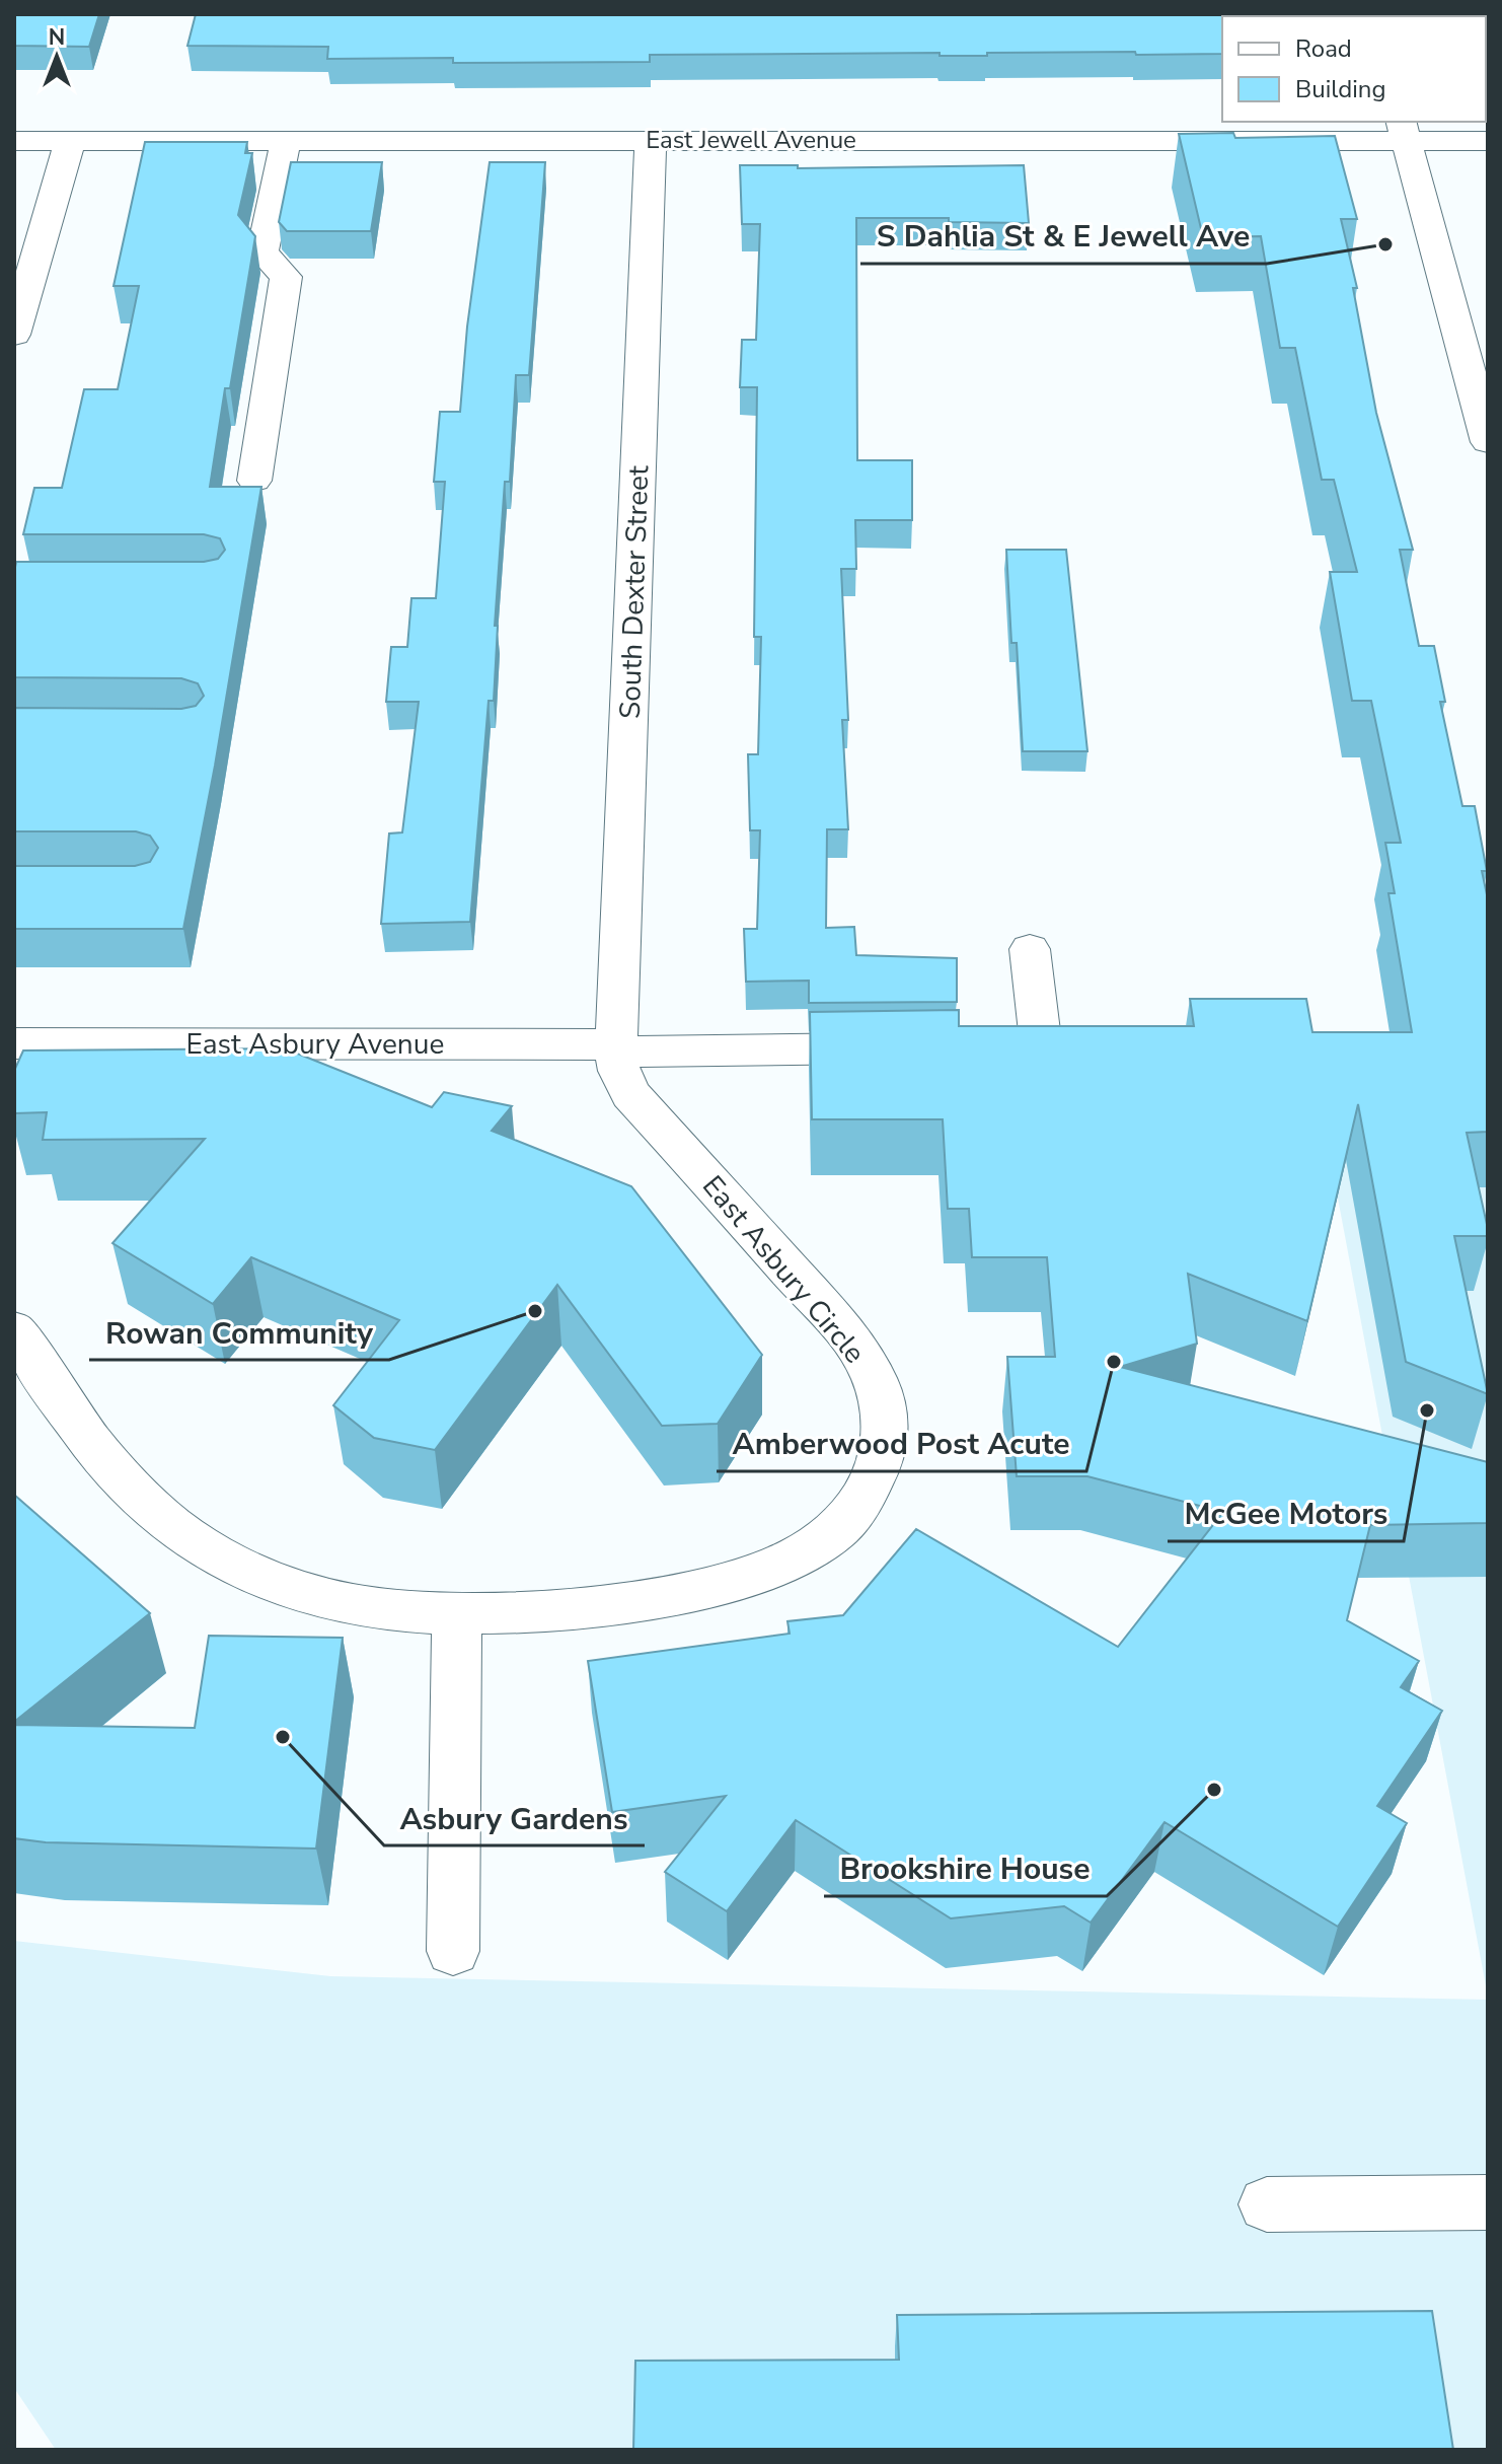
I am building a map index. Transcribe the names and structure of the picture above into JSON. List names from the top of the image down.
{
  "streets": {
    "street": [
      "East Jewell Avenue",
      "South Dexter Street",
      "East Asbury Avenue",
      "East Asbury Circle"
    ]
  },
  "crossings": [
    ["East Jewell Avenue", "South Dexter Street"],
    ["South Dexter Street", "East Asbury Avenue"],
    ["South Dexter Street", "East Asbury Circle"],
    ["East Asbury Avenue", "East Asbury Circle"]
  ],
  "places": [
    "S Dahlia St & E Jewell Ave",
    "Rowan Community",
    "Amberwood Post Acute",
    "McGee Motors",
    "Asbury Gardens",
    "Brookshire House"
  ],
  "legend": ["Road", "Building"],
  "north": "top"
}
